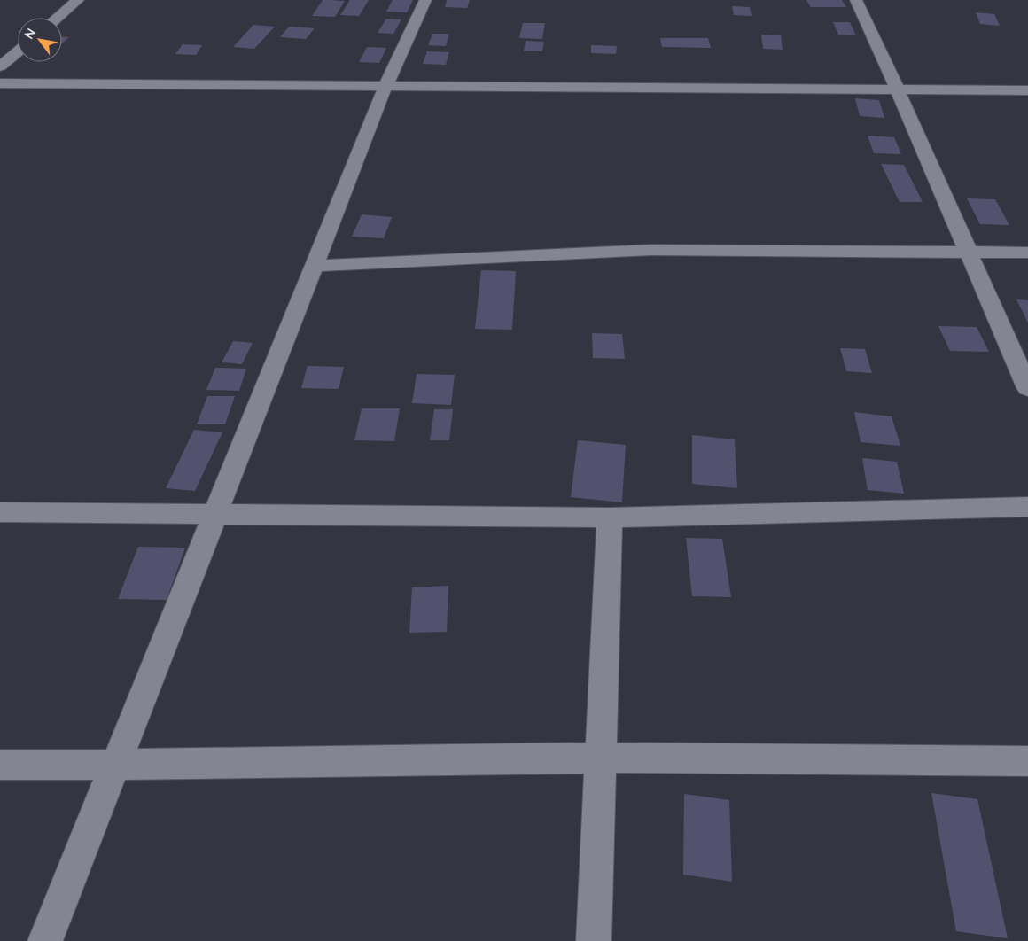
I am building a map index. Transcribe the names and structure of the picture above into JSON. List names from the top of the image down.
{
  "north": "top left"
}
